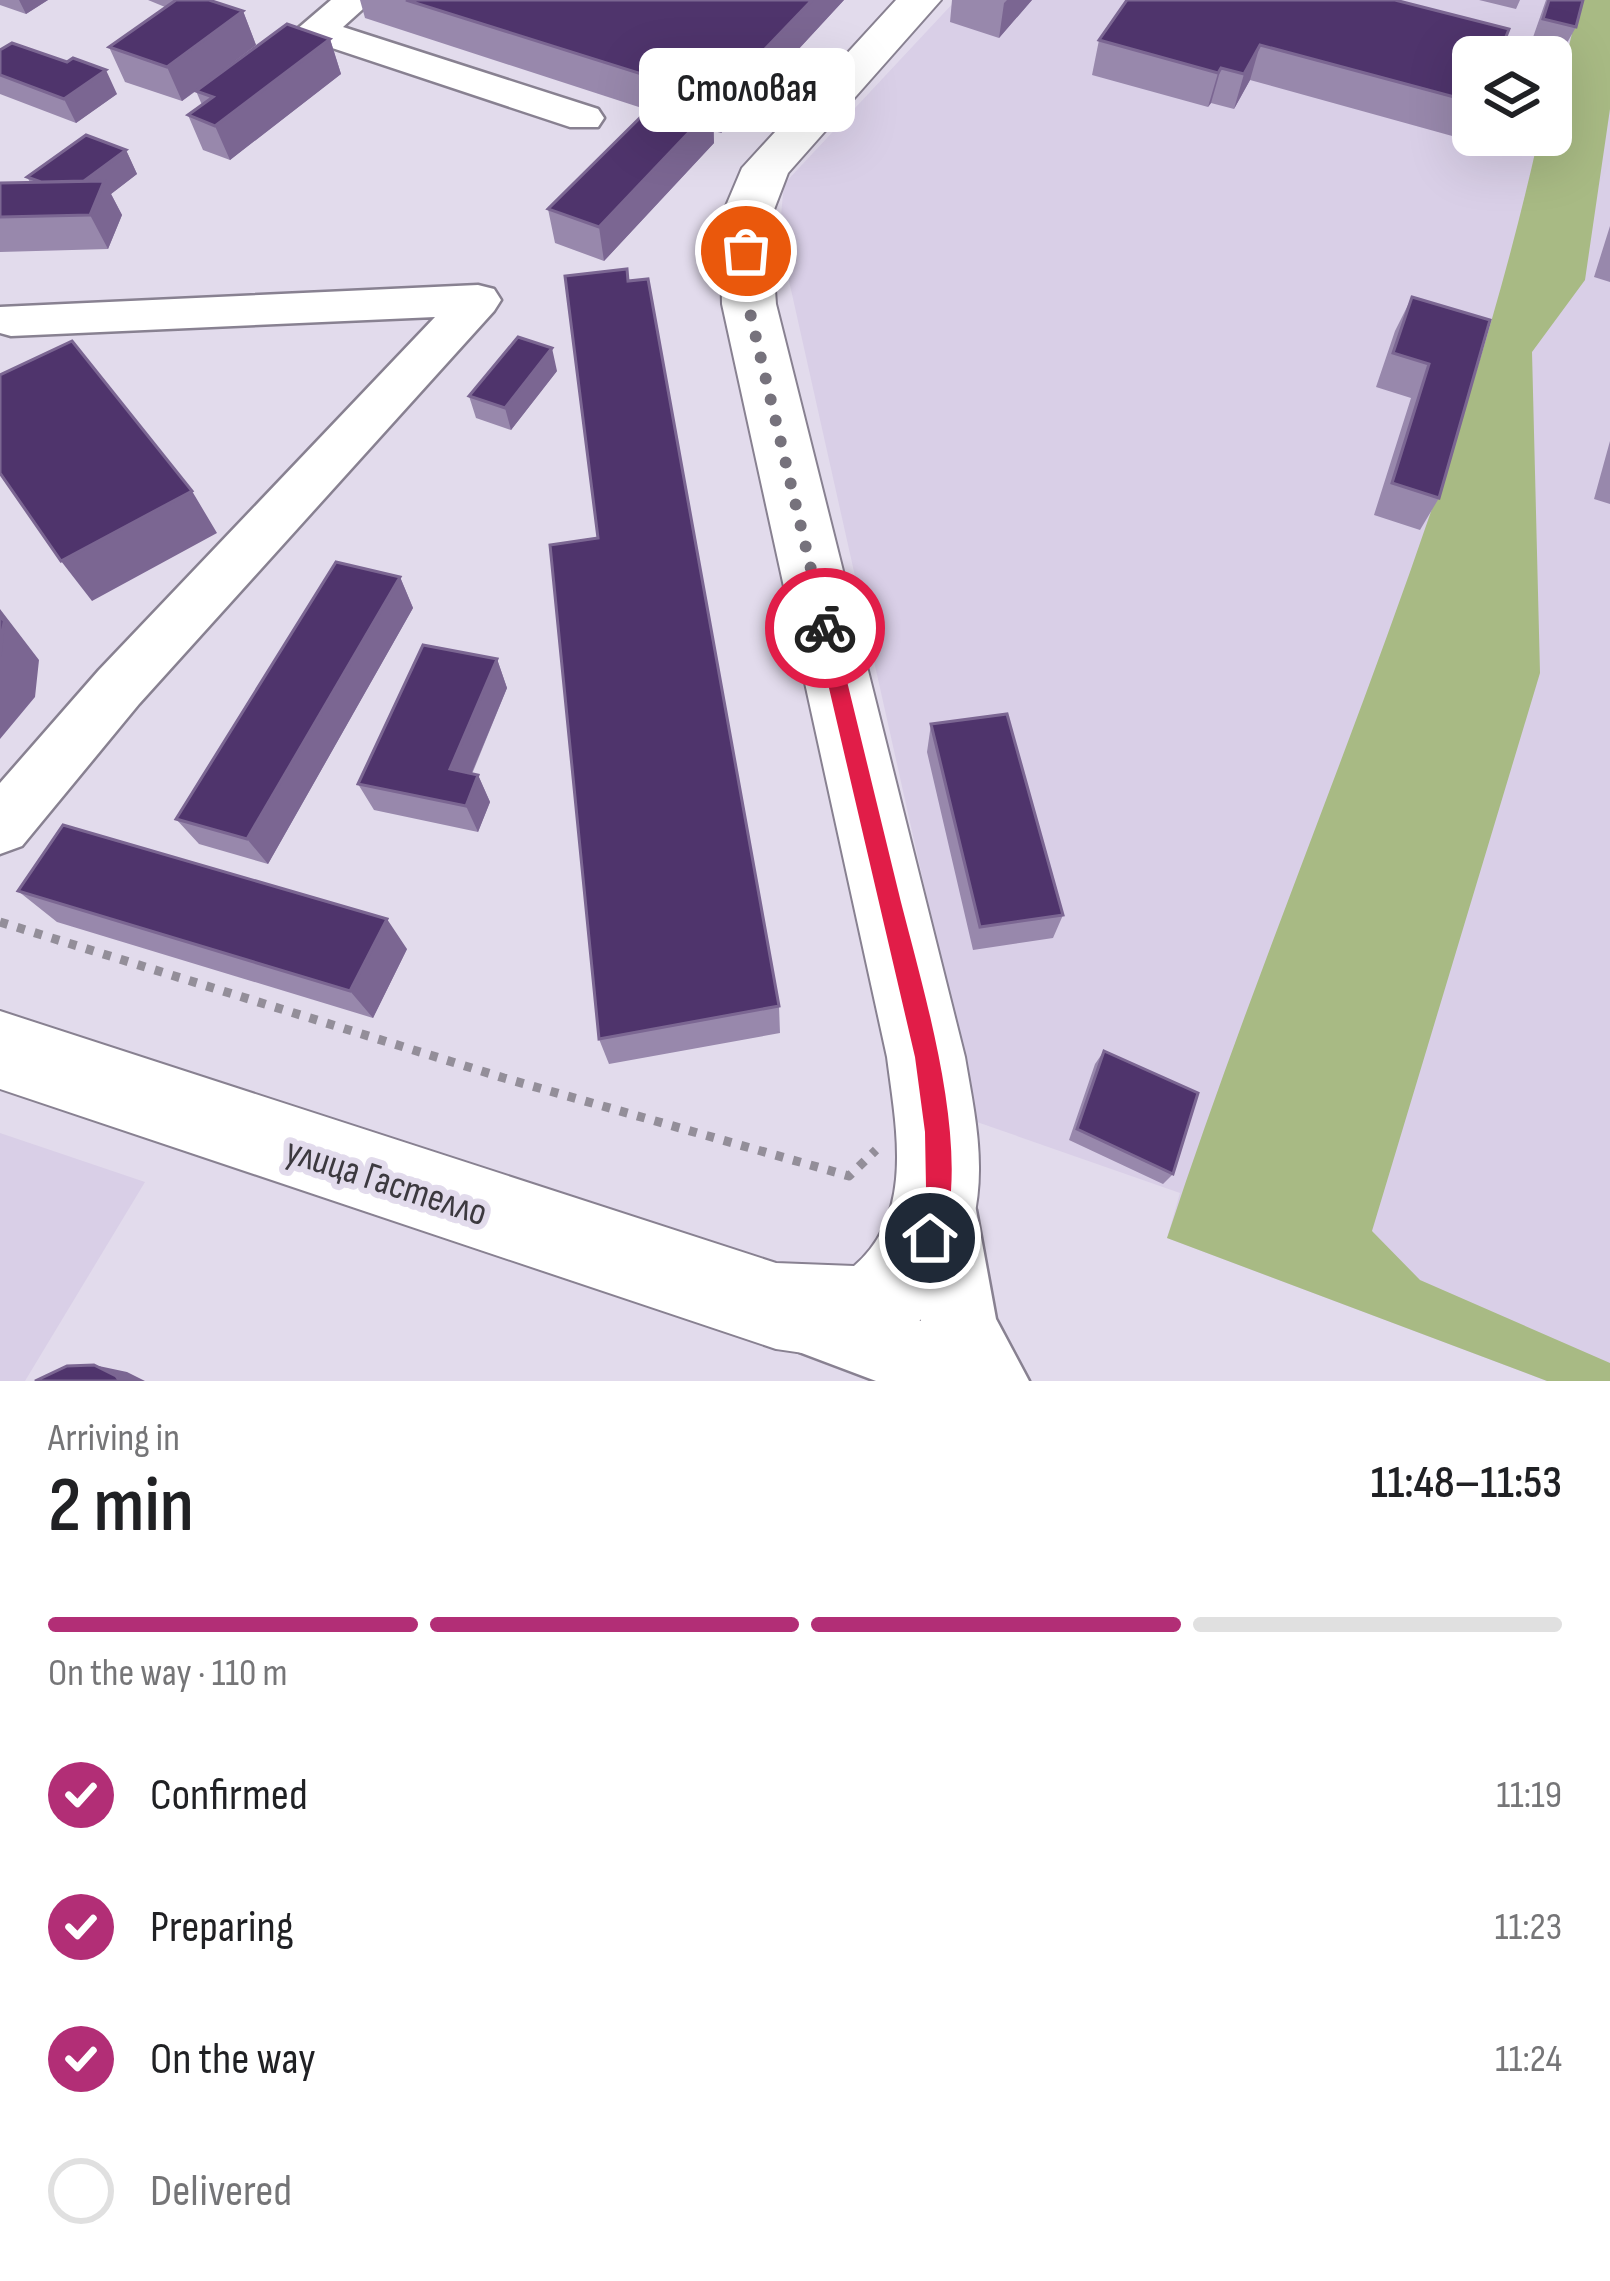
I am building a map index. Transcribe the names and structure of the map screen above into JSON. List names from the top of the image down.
{
  "streets": {
    "main road": ["улица Гастелло"]
  },
  "places": ["Столовая"],
  "page": {
    "bubble": "Столовая",
    "heading": ["2 min", "Arriving in", "11:48–11:53"],
    "bar": "On the way · 110 m",
    "list": [
      ["Confirmed", "11:19"],
      ["Preparing", "11:23"],
      ["On the way", "11:24"],
      "Delivered"
    ]
  }
}
